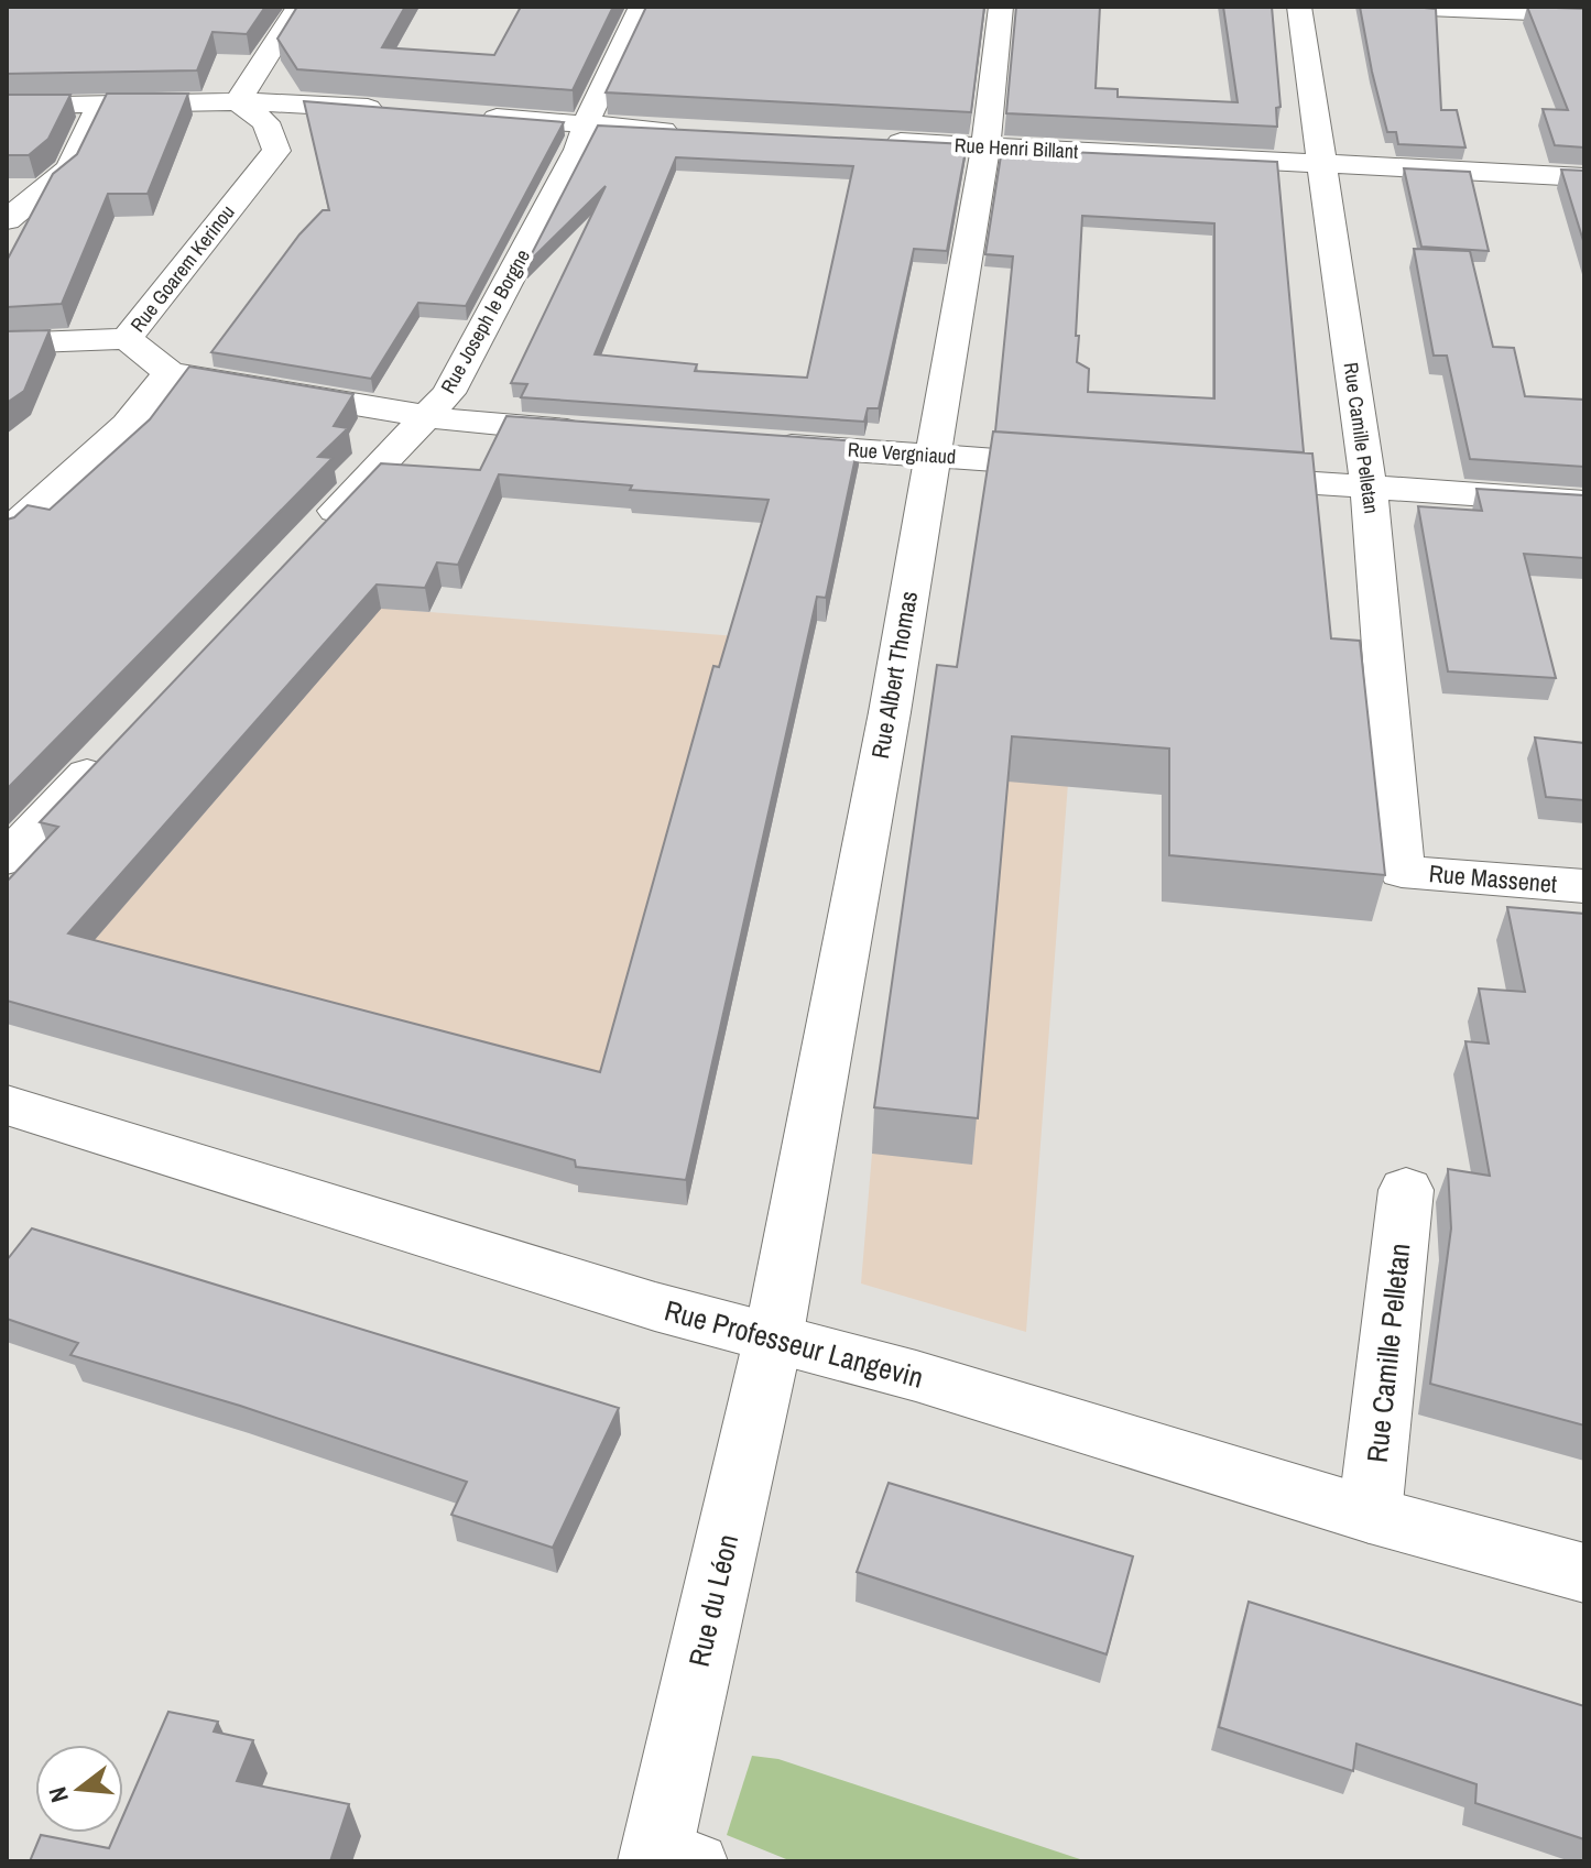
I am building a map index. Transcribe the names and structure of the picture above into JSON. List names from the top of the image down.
{
  "streets": {
    "street": [
      "Rue Henri Billant",
      "Rue Goarem Kerinou",
      "Rue Joseph le Borgne",
      "Rue Camille Pelletan",
      "Rue Vergniaud",
      "Rue Albert Thomas",
      "Rue Massenet",
      "Rue Professeur Langevin",
      "Rue du Léon"
    ]
  },
  "crossings": [
    ["Rue Henri Billant", "Rue Camille Pelletan"],
    ["Rue Henri Billant", "Rue Albert Thomas"],
    ["Rue Camille Pelletan", "Rue Massenet"],
    ["Rue Camille Pelletan", "Rue Professeur Langevin"],
    ["Rue Vergniaud", "Rue Albert Thomas"],
    ["Rue Albert Thomas", "Rue Professeur Langevin"],
    ["Rue Albert Thomas", "Rue du Léon"],
    ["Rue Professeur Langevin", "Rue du Léon"]
  ],
  "north": "left"
}
